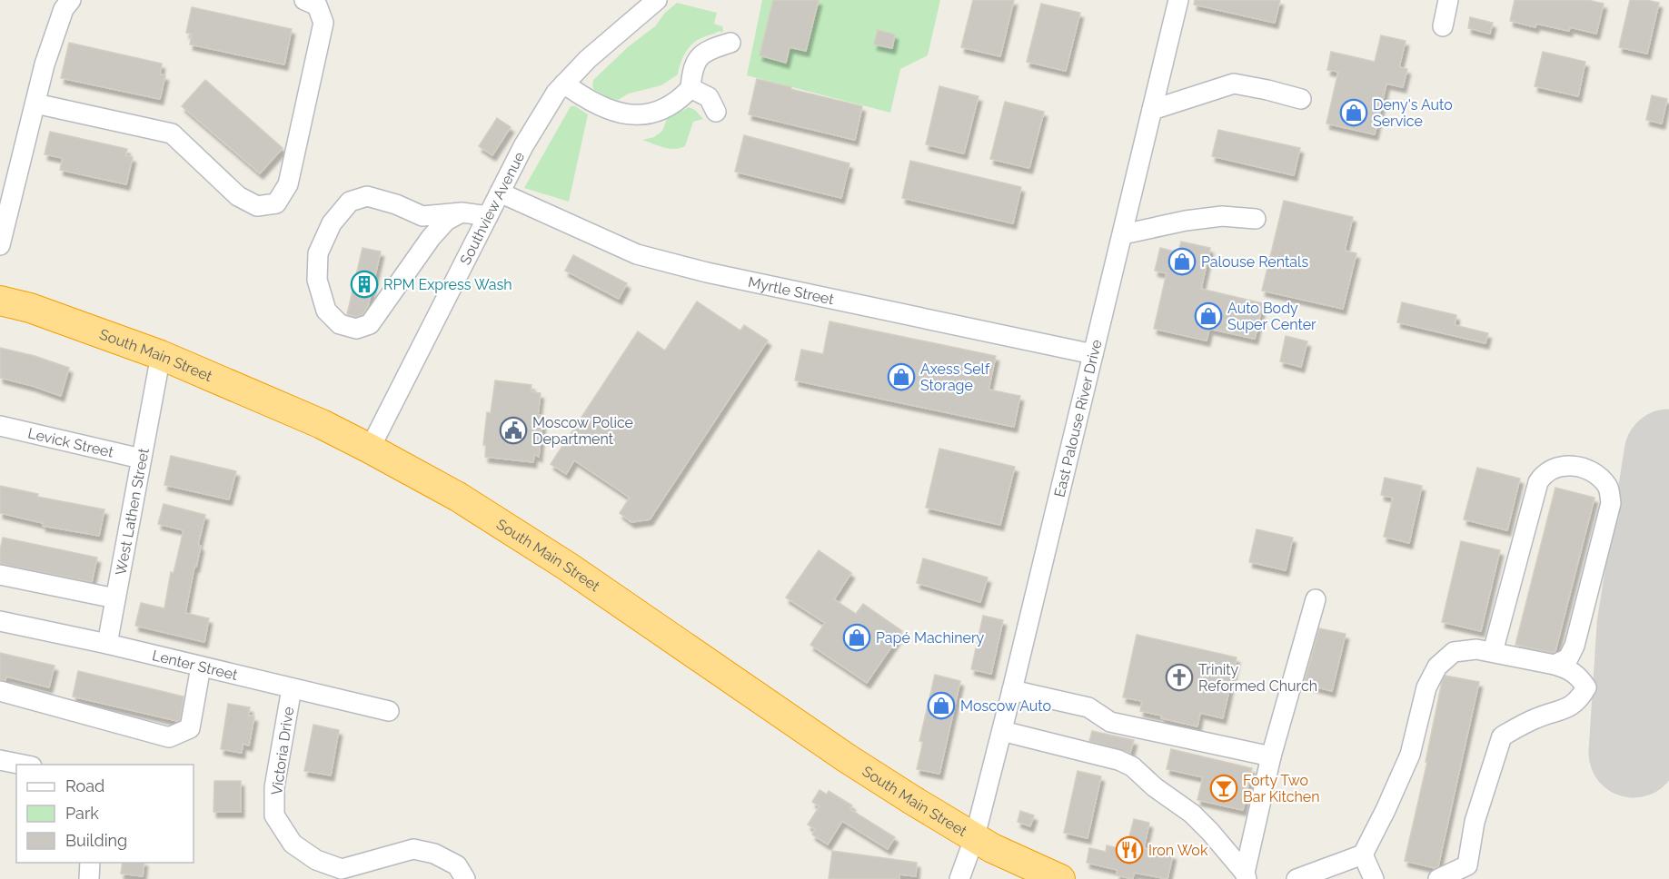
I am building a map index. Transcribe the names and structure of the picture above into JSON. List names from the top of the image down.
{
  "streets": {
    "highway": ["South Main Street"],
    "street": [
      "Southview Avenue",
      "Myrtle Street",
      "East Palouse River Drive",
      "Levick Street",
      "West Lathen Street",
      "Lenter Street",
      "Victoria Drive"
    ]
  },
  "crossings": [
    ["Southview Avenue", "Myrtle Street"],
    ["Southview Avenue", "South Main Street"],
    ["Myrtle Street", "East Palouse River Drive"],
    ["South Main Street", "East Palouse River Drive"],
    ["South Main Street", "West Lathen Street"],
    ["Levick Street", "West Lathen Street"],
    ["West Lathen Street", "Lenter Street"],
    ["Lenter Street", "Victoria Drive"]
  ],
  "places": {
    "shop": [
      "Deny's Auto Service",
      "Palouse Rentals",
      "Auto Body Super Center",
      "Axess Self Storage",
      "Papé Machinery",
      "Moscow Auto"
    ],
    "building": ["RPM Express Wash"],
    "public building": ["Moscow Police Department"],
    "church": ["Trinity Reformed Church"],
    "bar": ["Forty Two Bar Kitchen"],
    "restaurant": ["Iron Wok"]
  },
  "legend": ["Road", "Park", "Building"]
}
